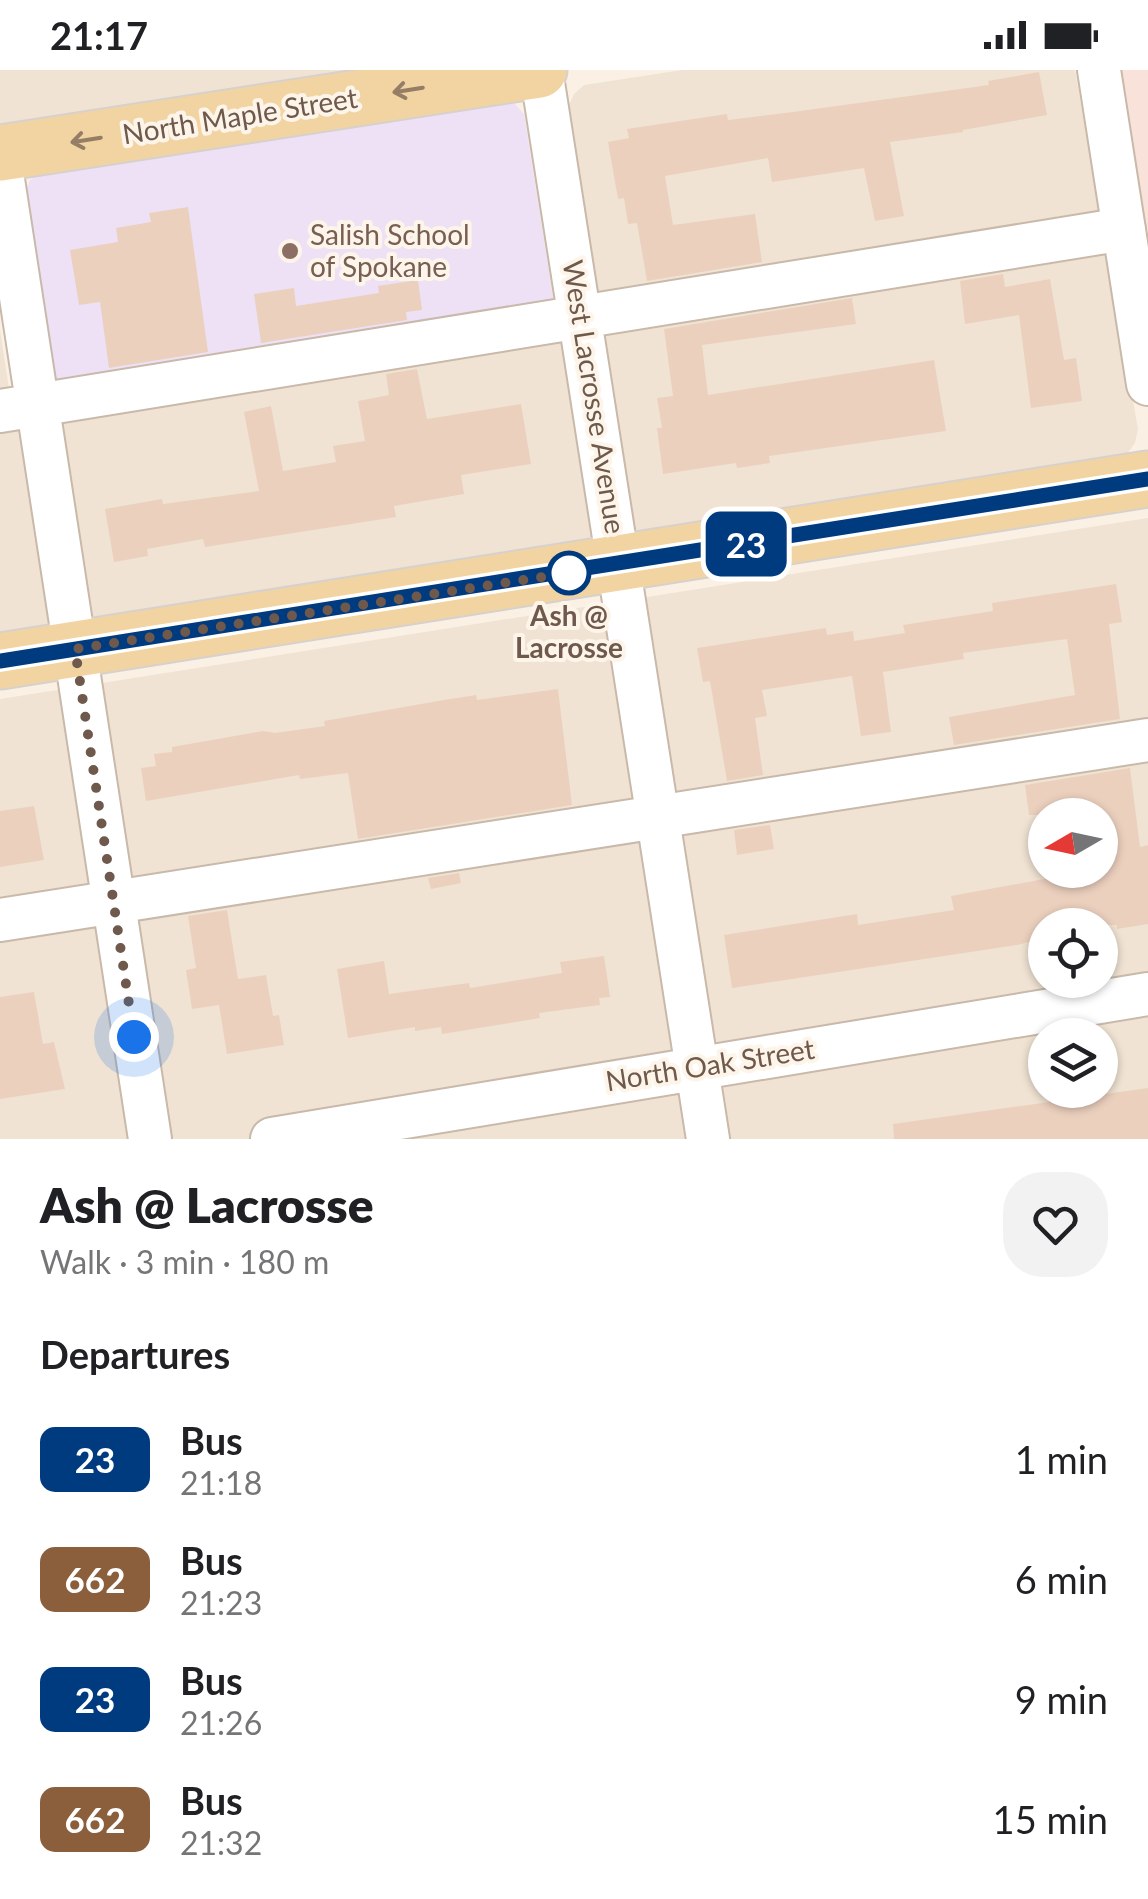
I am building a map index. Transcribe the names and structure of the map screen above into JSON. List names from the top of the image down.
{
  "streets": {
    "main road": ["North Maple Street"],
    "street": ["West Lacrosse Avenue", "North Oak Street"]
  },
  "crossings": [
    ["North Maple Street", "West Lacrosse Avenue"],
    ["West Lacrosse Avenue", "North Oak Street"]
  ],
  "one_way": ["North Maple Street"],
  "places": ["Salish School of Spokane", "Ash @ Lacrosse"],
  "lines": ["bus line 23"],
  "north": "left",
  "page": {
    "status": "21:17",
    "on_map": "23",
    "heading": [
      ["Ash @ Lacrosse", "Walk · 3 min · 180 m"],
      "Departures"
    ],
    "list": [
      {
        "mark": "23",
        "name": "Bus",
        "note": "21:18",
        "value": "1 min"
      },
      {
        "mark": "662",
        "name": "Bus",
        "note": "21:23",
        "value": "6 min"
      },
      {
        "mark": "23",
        "name": "Bus",
        "note": "21:26",
        "value": "9 min"
      },
      {
        "mark": "662",
        "name": "Bus",
        "note": "21:32",
        "value": "15 min"
      }
    ]
  }
}
